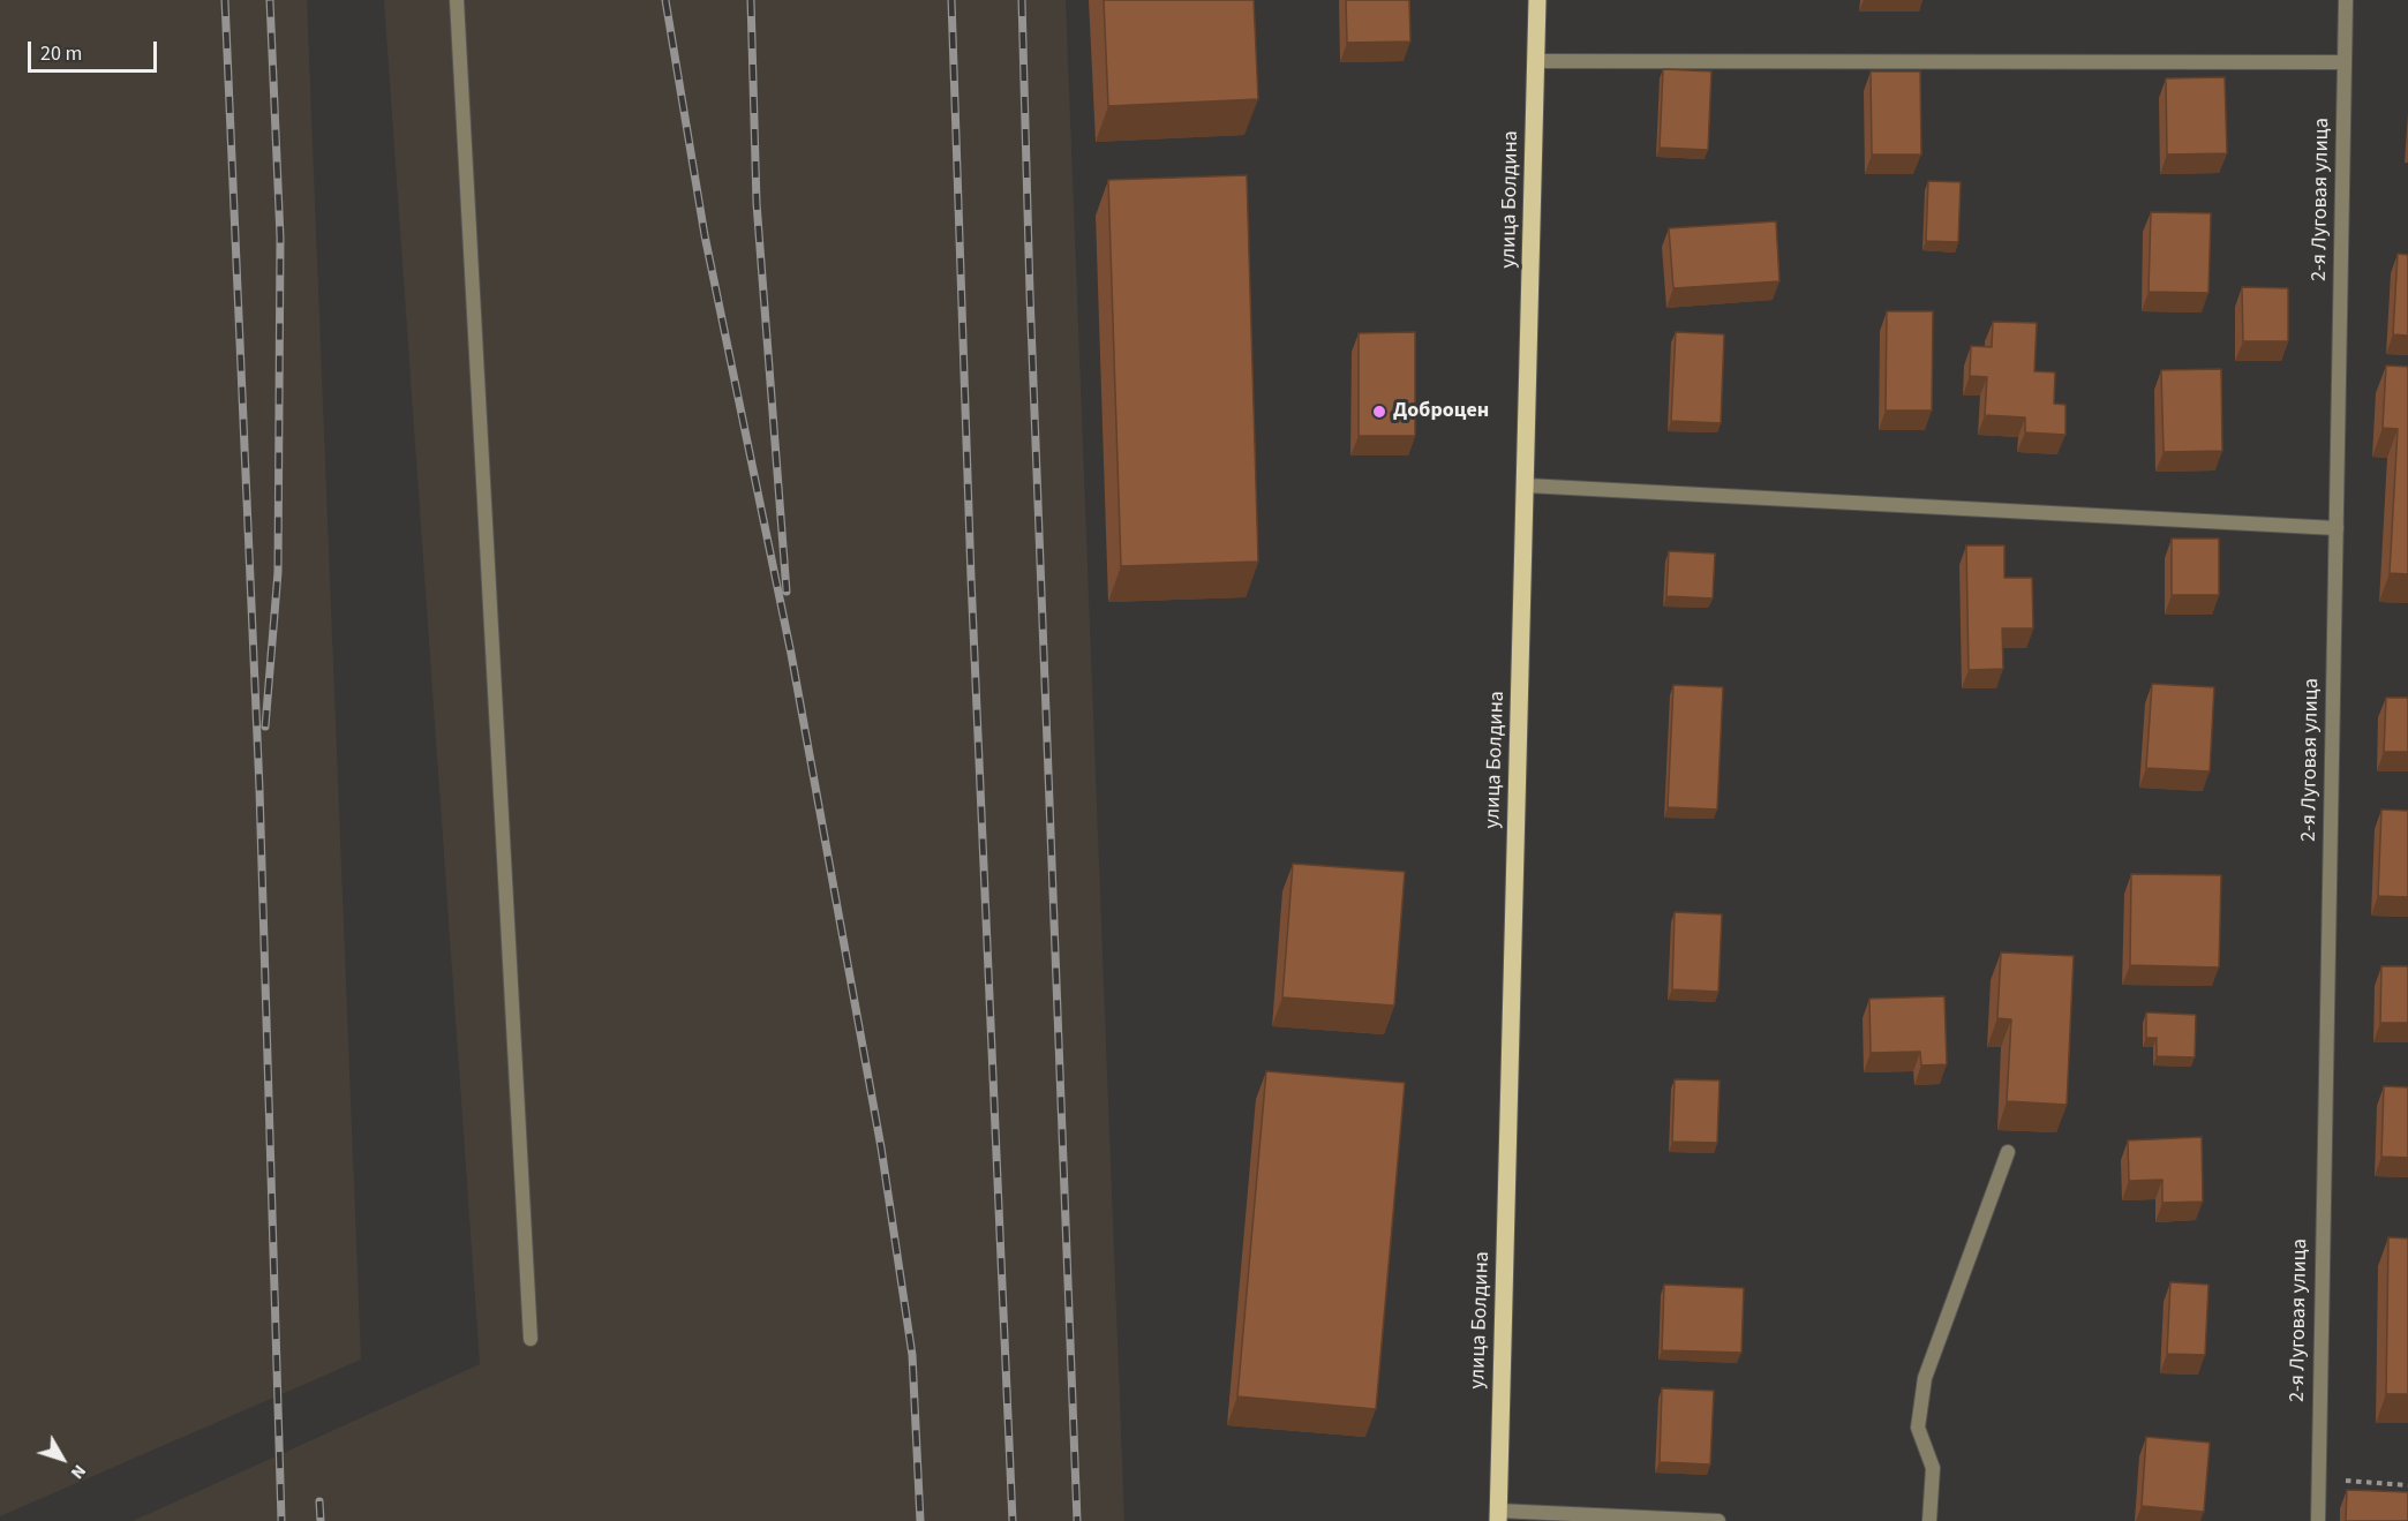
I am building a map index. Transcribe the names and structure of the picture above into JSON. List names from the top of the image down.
{
  "streets": {
    "main road": ["улица Болдина"],
    "street": ["2-я Луговая улица"]
  },
  "places": ["Доброцен"],
  "scale_bar": "20 m",
  "north": "bottom right"
}
